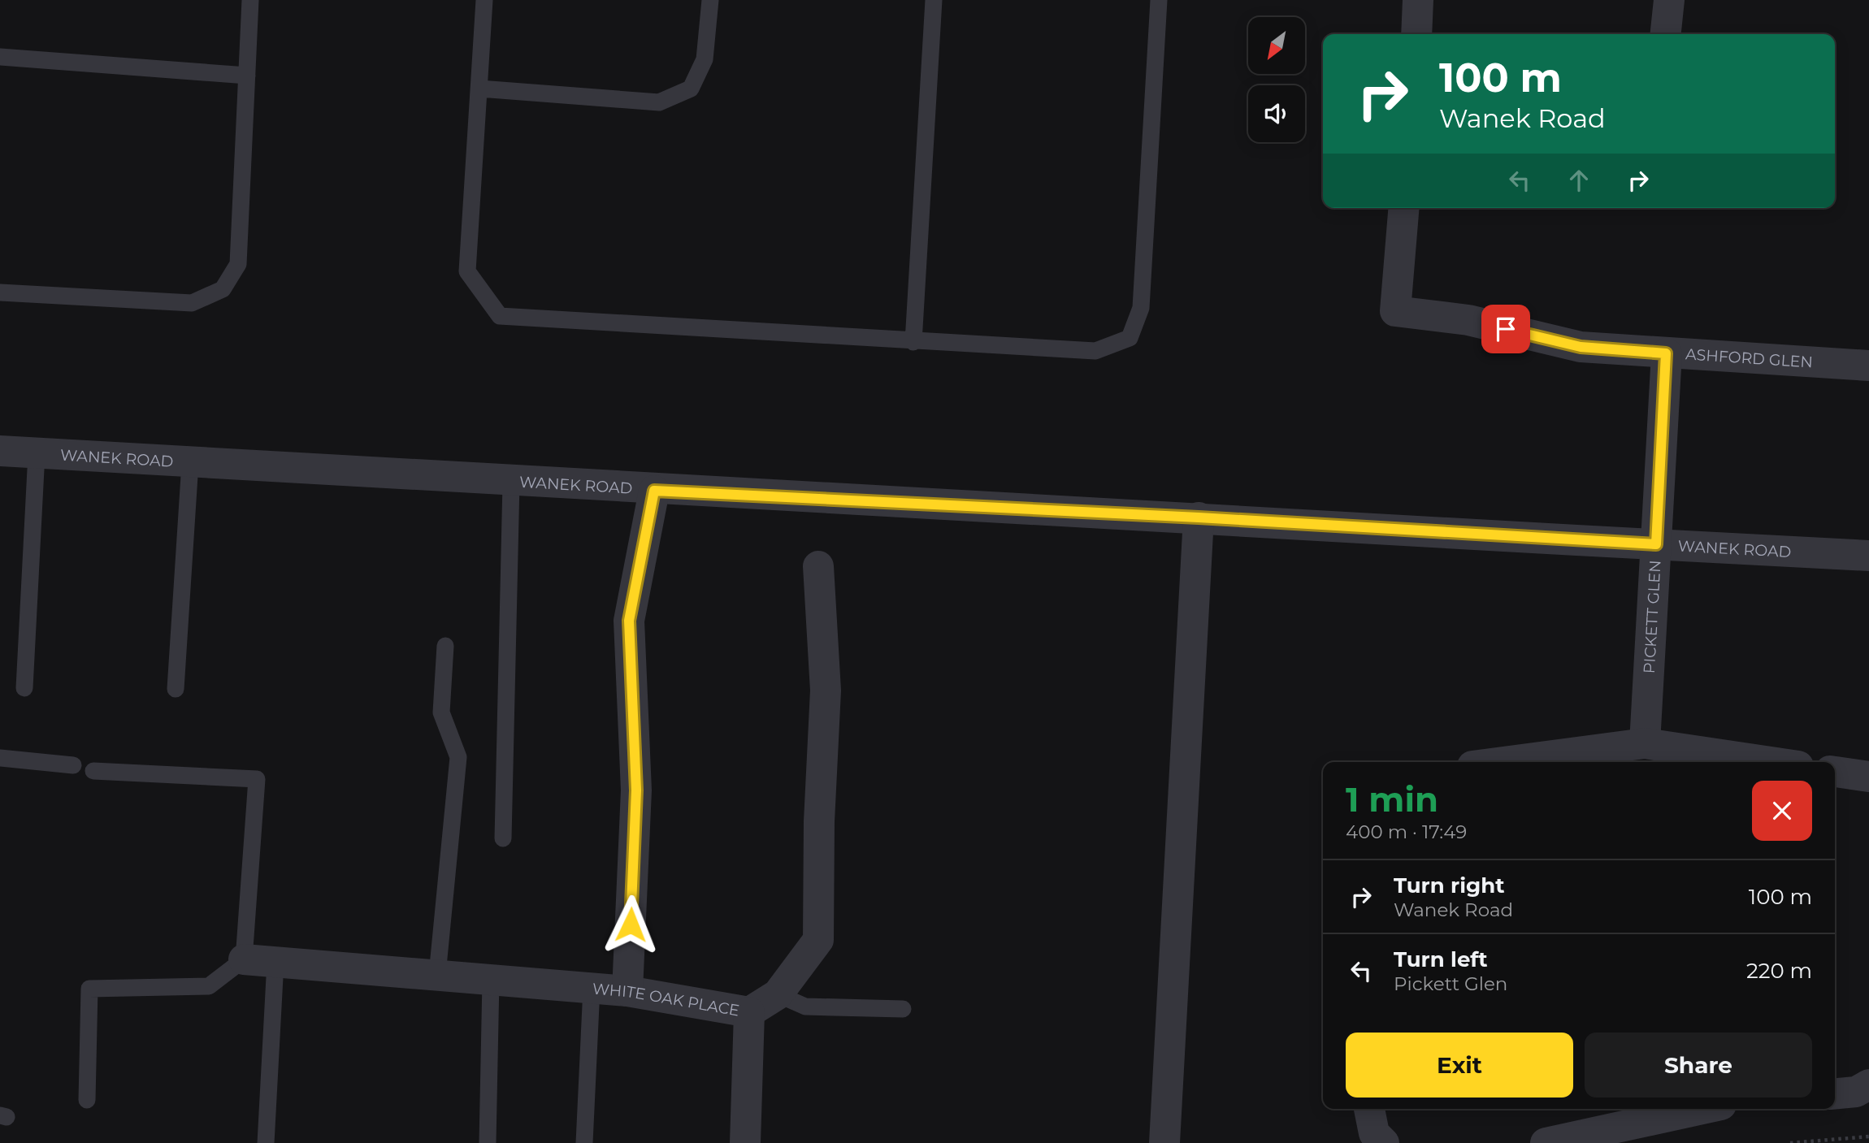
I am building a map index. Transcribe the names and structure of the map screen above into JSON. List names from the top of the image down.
{
  "streets": {
    "street": [
      "ASHFORD GLEN",
      "WANEK ROAD",
      "PICKETT GLEN",
      "WHITE OAK PLACE"
    ]
  },
  "crossings": [
    ["ASHFORD GLEN", "PICKETT GLEN"],
    ["WANEK ROAD", "PICKETT GLEN"]
  ],
  "north": "bottom left",
  "page": {
    "turn": ["100 m", "Wanek Road"],
    "heading": ["1 min", "400 m · 17:49"],
    "list": [
      {
        "name": "Turn right",
        "note": "Wanek Road",
        "value": "100 m"
      },
      {
        "name": "Turn left",
        "note": "Pickett Glen",
        "value": "220 m"
      }
    ],
    "buttons": ["Exit", "Share"]
  }
}
